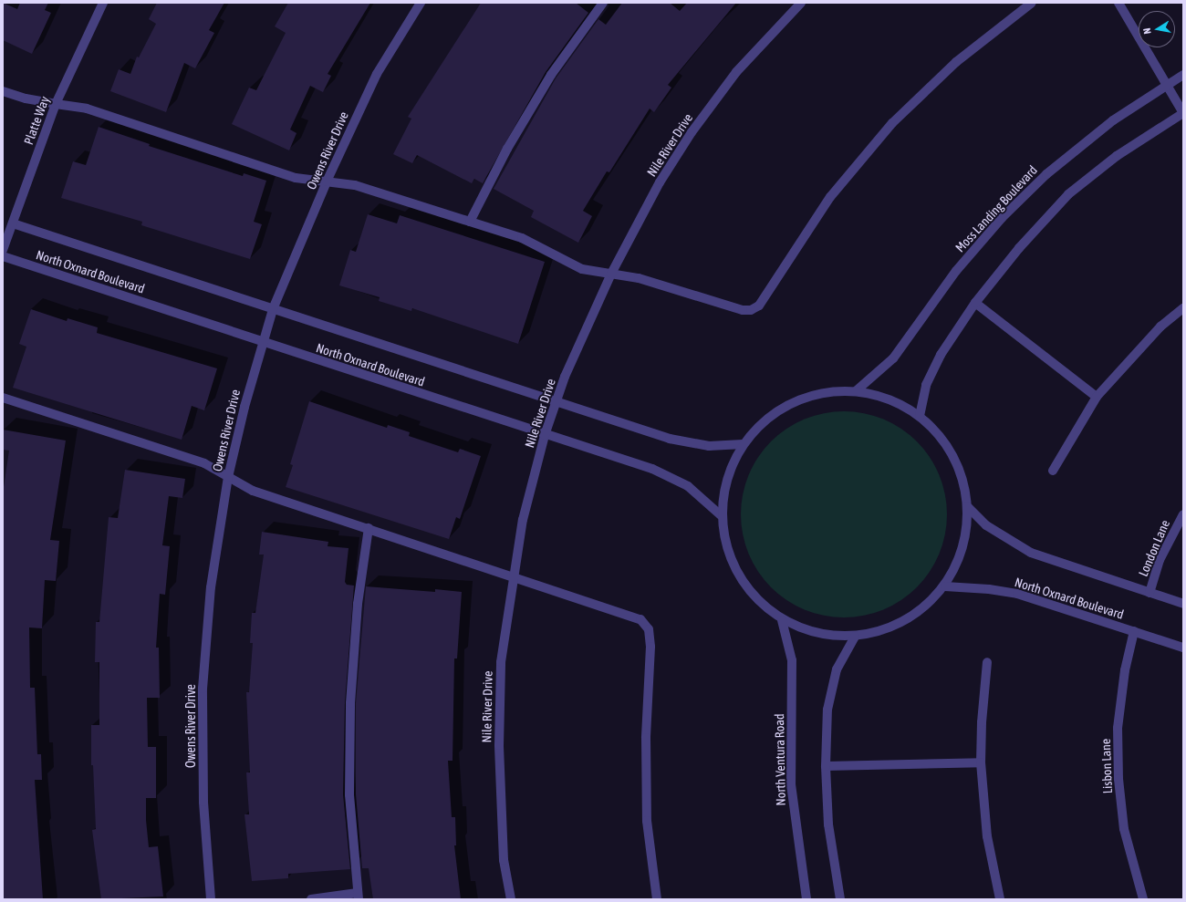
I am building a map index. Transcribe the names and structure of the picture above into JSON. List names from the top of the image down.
{
  "streets": {
    "street": [
      "Platte Way",
      "Nile River Drive",
      "Owens River Drive",
      "Moss Landing Boulevard",
      "North Oxnard Boulevard",
      "London Lane",
      "North Ventura Road",
      "Lisbon Lane"
    ]
  },
  "crossings": [
    ["Platte Way", "North Oxnard Boulevard"],
    ["Nile River Drive", "North Oxnard Boulevard"],
    ["Owens River Drive", "North Oxnard Boulevard"],
    ["North Oxnard Boulevard", "Lisbon Lane"]
  ],
  "north": "left"
}
